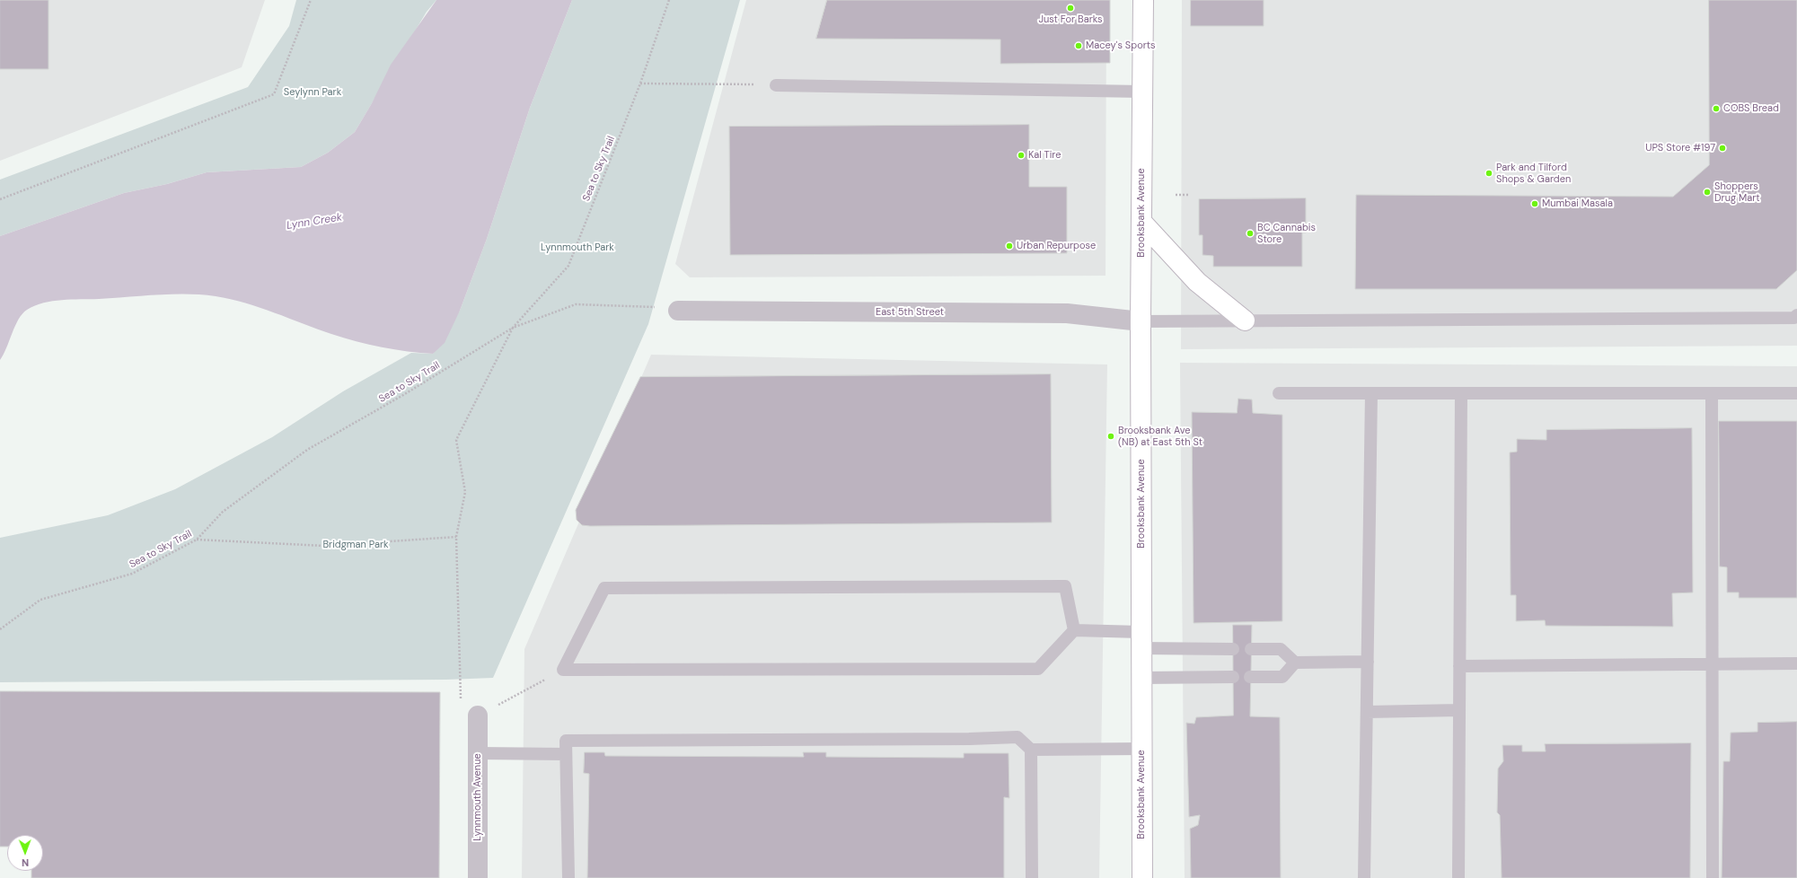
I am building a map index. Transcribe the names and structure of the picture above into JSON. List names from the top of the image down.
{
  "streets": {
    "main road": ["Brooksbank Avenue"],
    "street": ["East 5th Street", "Lynnmouth Avenue"],
    "path": ["Sea to Sky Trail"]
  },
  "crossings": [
    ["Brooksbank Avenue", "East 5th Street"]
  ],
  "water": ["Lynn Creek"],
  "parks": ["Seylynn Park", "Lynnmouth Park", "Bridgman Park"],
  "places": [
    "Just For Barks",
    "Macey's Sports",
    "COBS Bread",
    "UPS Store #197",
    "Kal Tire",
    "Park and Tilford Shops & Garden",
    "Shoppers Drug Mart",
    "Mumbai Masala",
    "BC Cannabis Store",
    "Urban Repurpose",
    "Brooksbank Ave (NB) at East 5th St"
  ],
  "north": "bottom"
}
